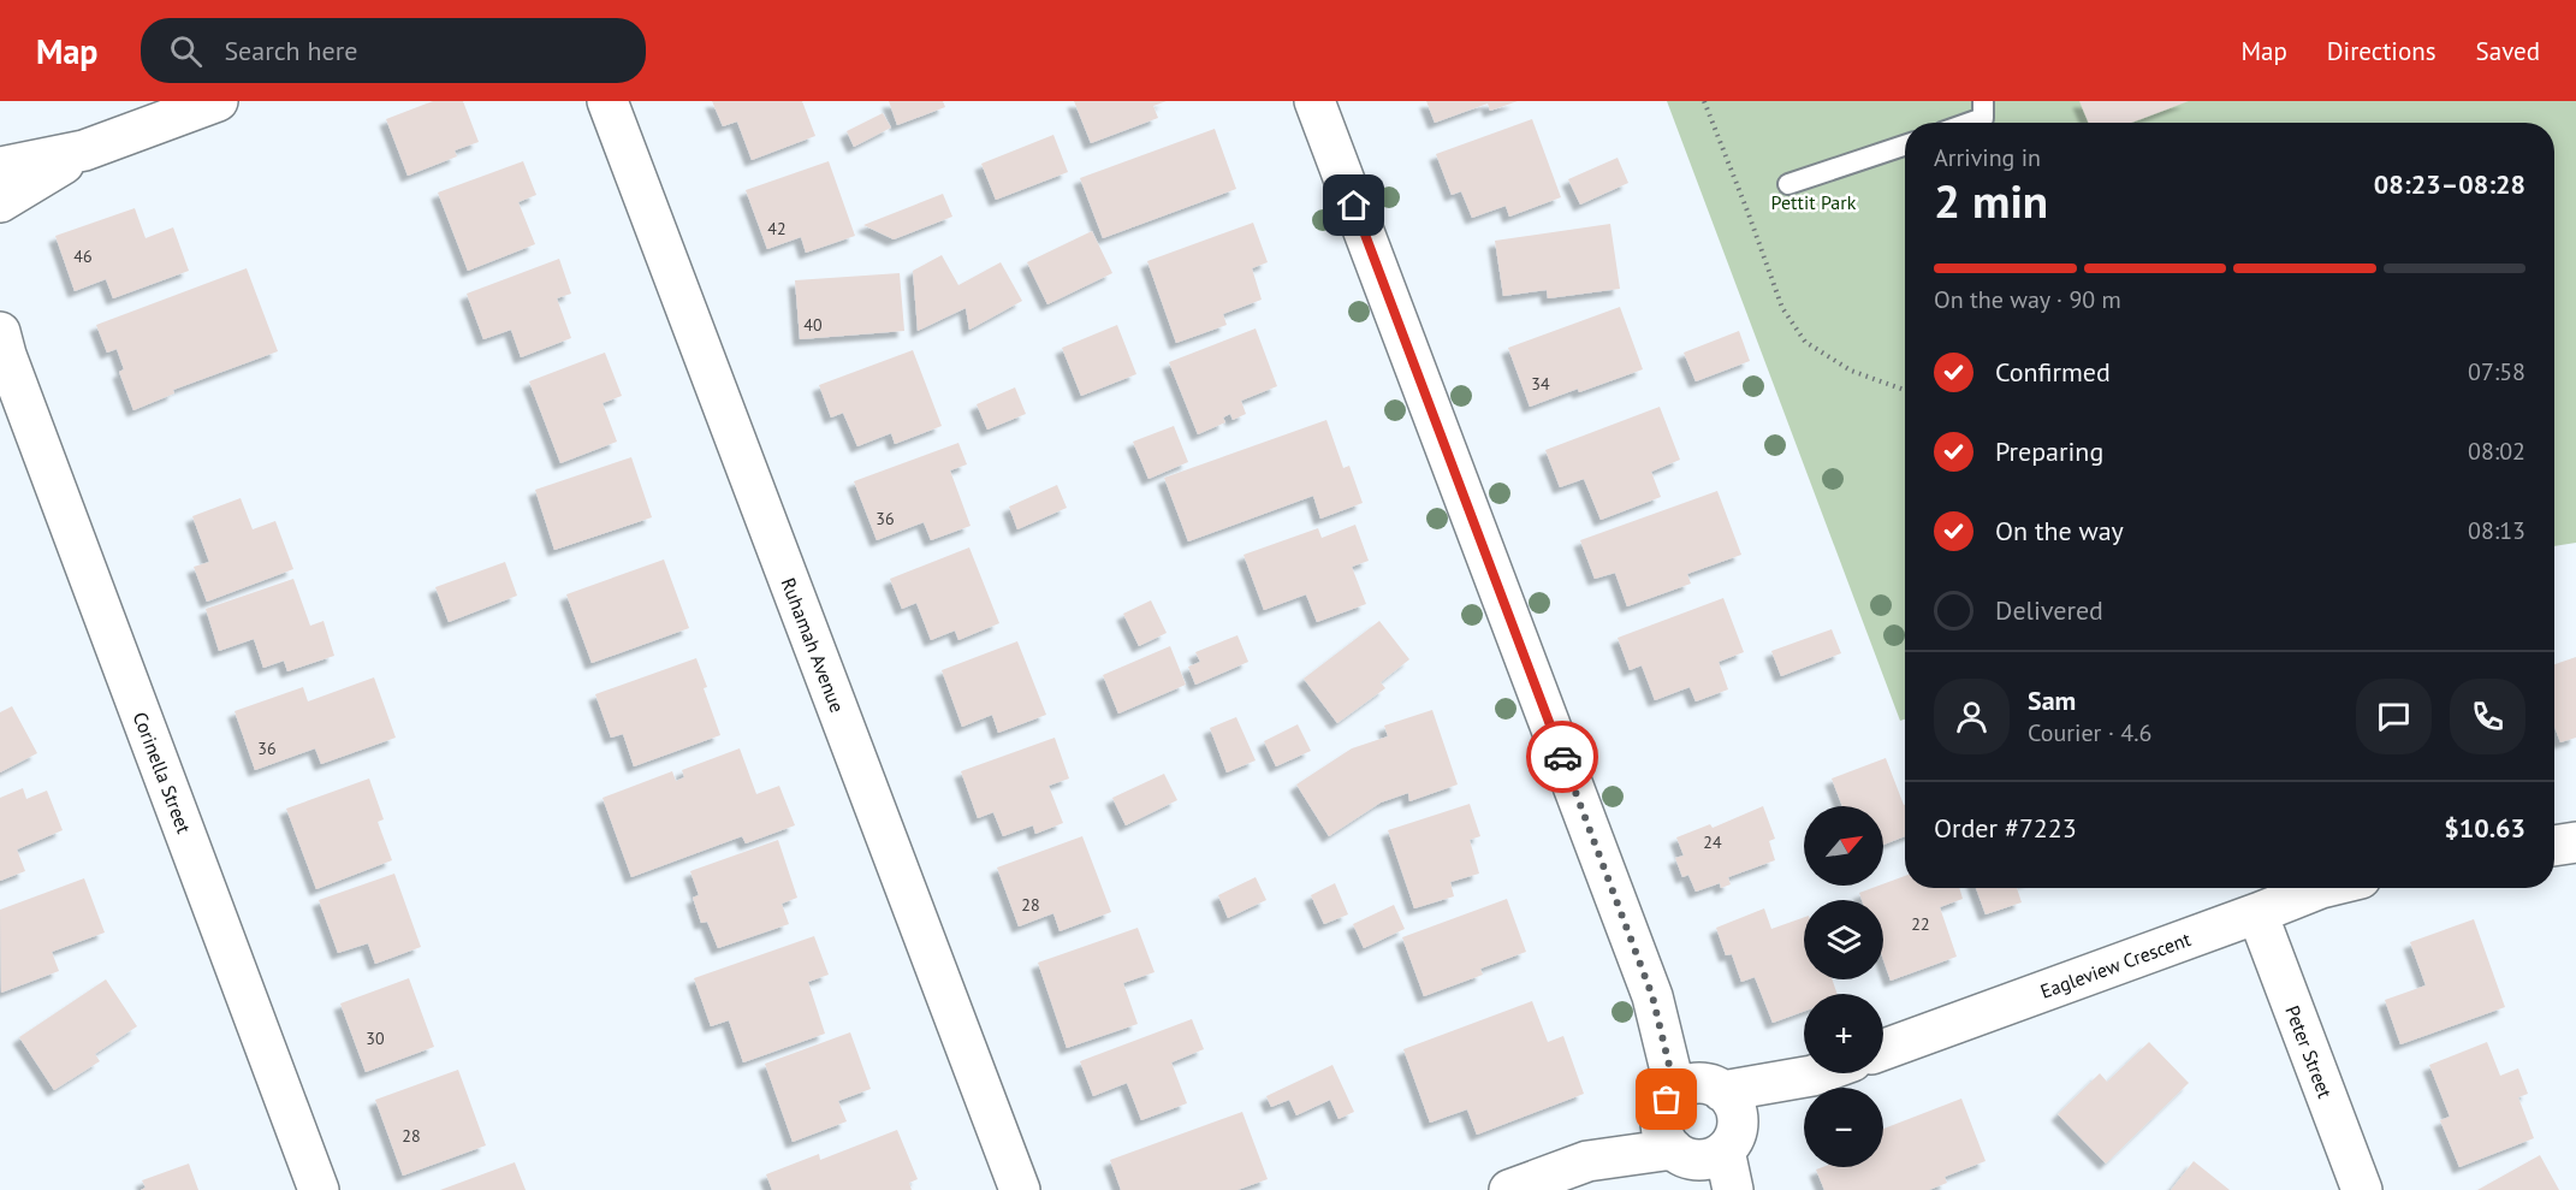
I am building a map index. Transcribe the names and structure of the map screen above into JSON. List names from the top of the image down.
{
  "streets": {
    "street": [
      "Ruhamah Avenue",
      "Corinella Street",
      "Eagleview Crescent",
      "Peter Street"
    ]
  },
  "crossings": [
    ["Eagleview Crescent", "Peter Street"]
  ],
  "parks": ["Pettit Park"],
  "house_numbers": [
    "42",
    "46",
    "40",
    "34",
    "36",
    "36",
    "24",
    "28",
    "22",
    "30",
    "28"
  ],
  "north": "top right",
  "page": {
    "header": "Map",
    "search": "Search here",
    "nav": ["Map", "Directions", "Saved"],
    "heading": ["2 min", "Arriving in", "08:23–08:28"],
    "panel": [
      "Sam",
      "Courier · 4.6",
      "Order #7223",
      "$10.63"
    ],
    "bar": "On the way · 90 m",
    "list": [
      ["Confirmed", "07:58"],
      ["Preparing", "08:02"],
      ["On the way", "08:13"],
      "Delivered"
    ],
    "map_buttons": ["+", "−"]
  }
}
